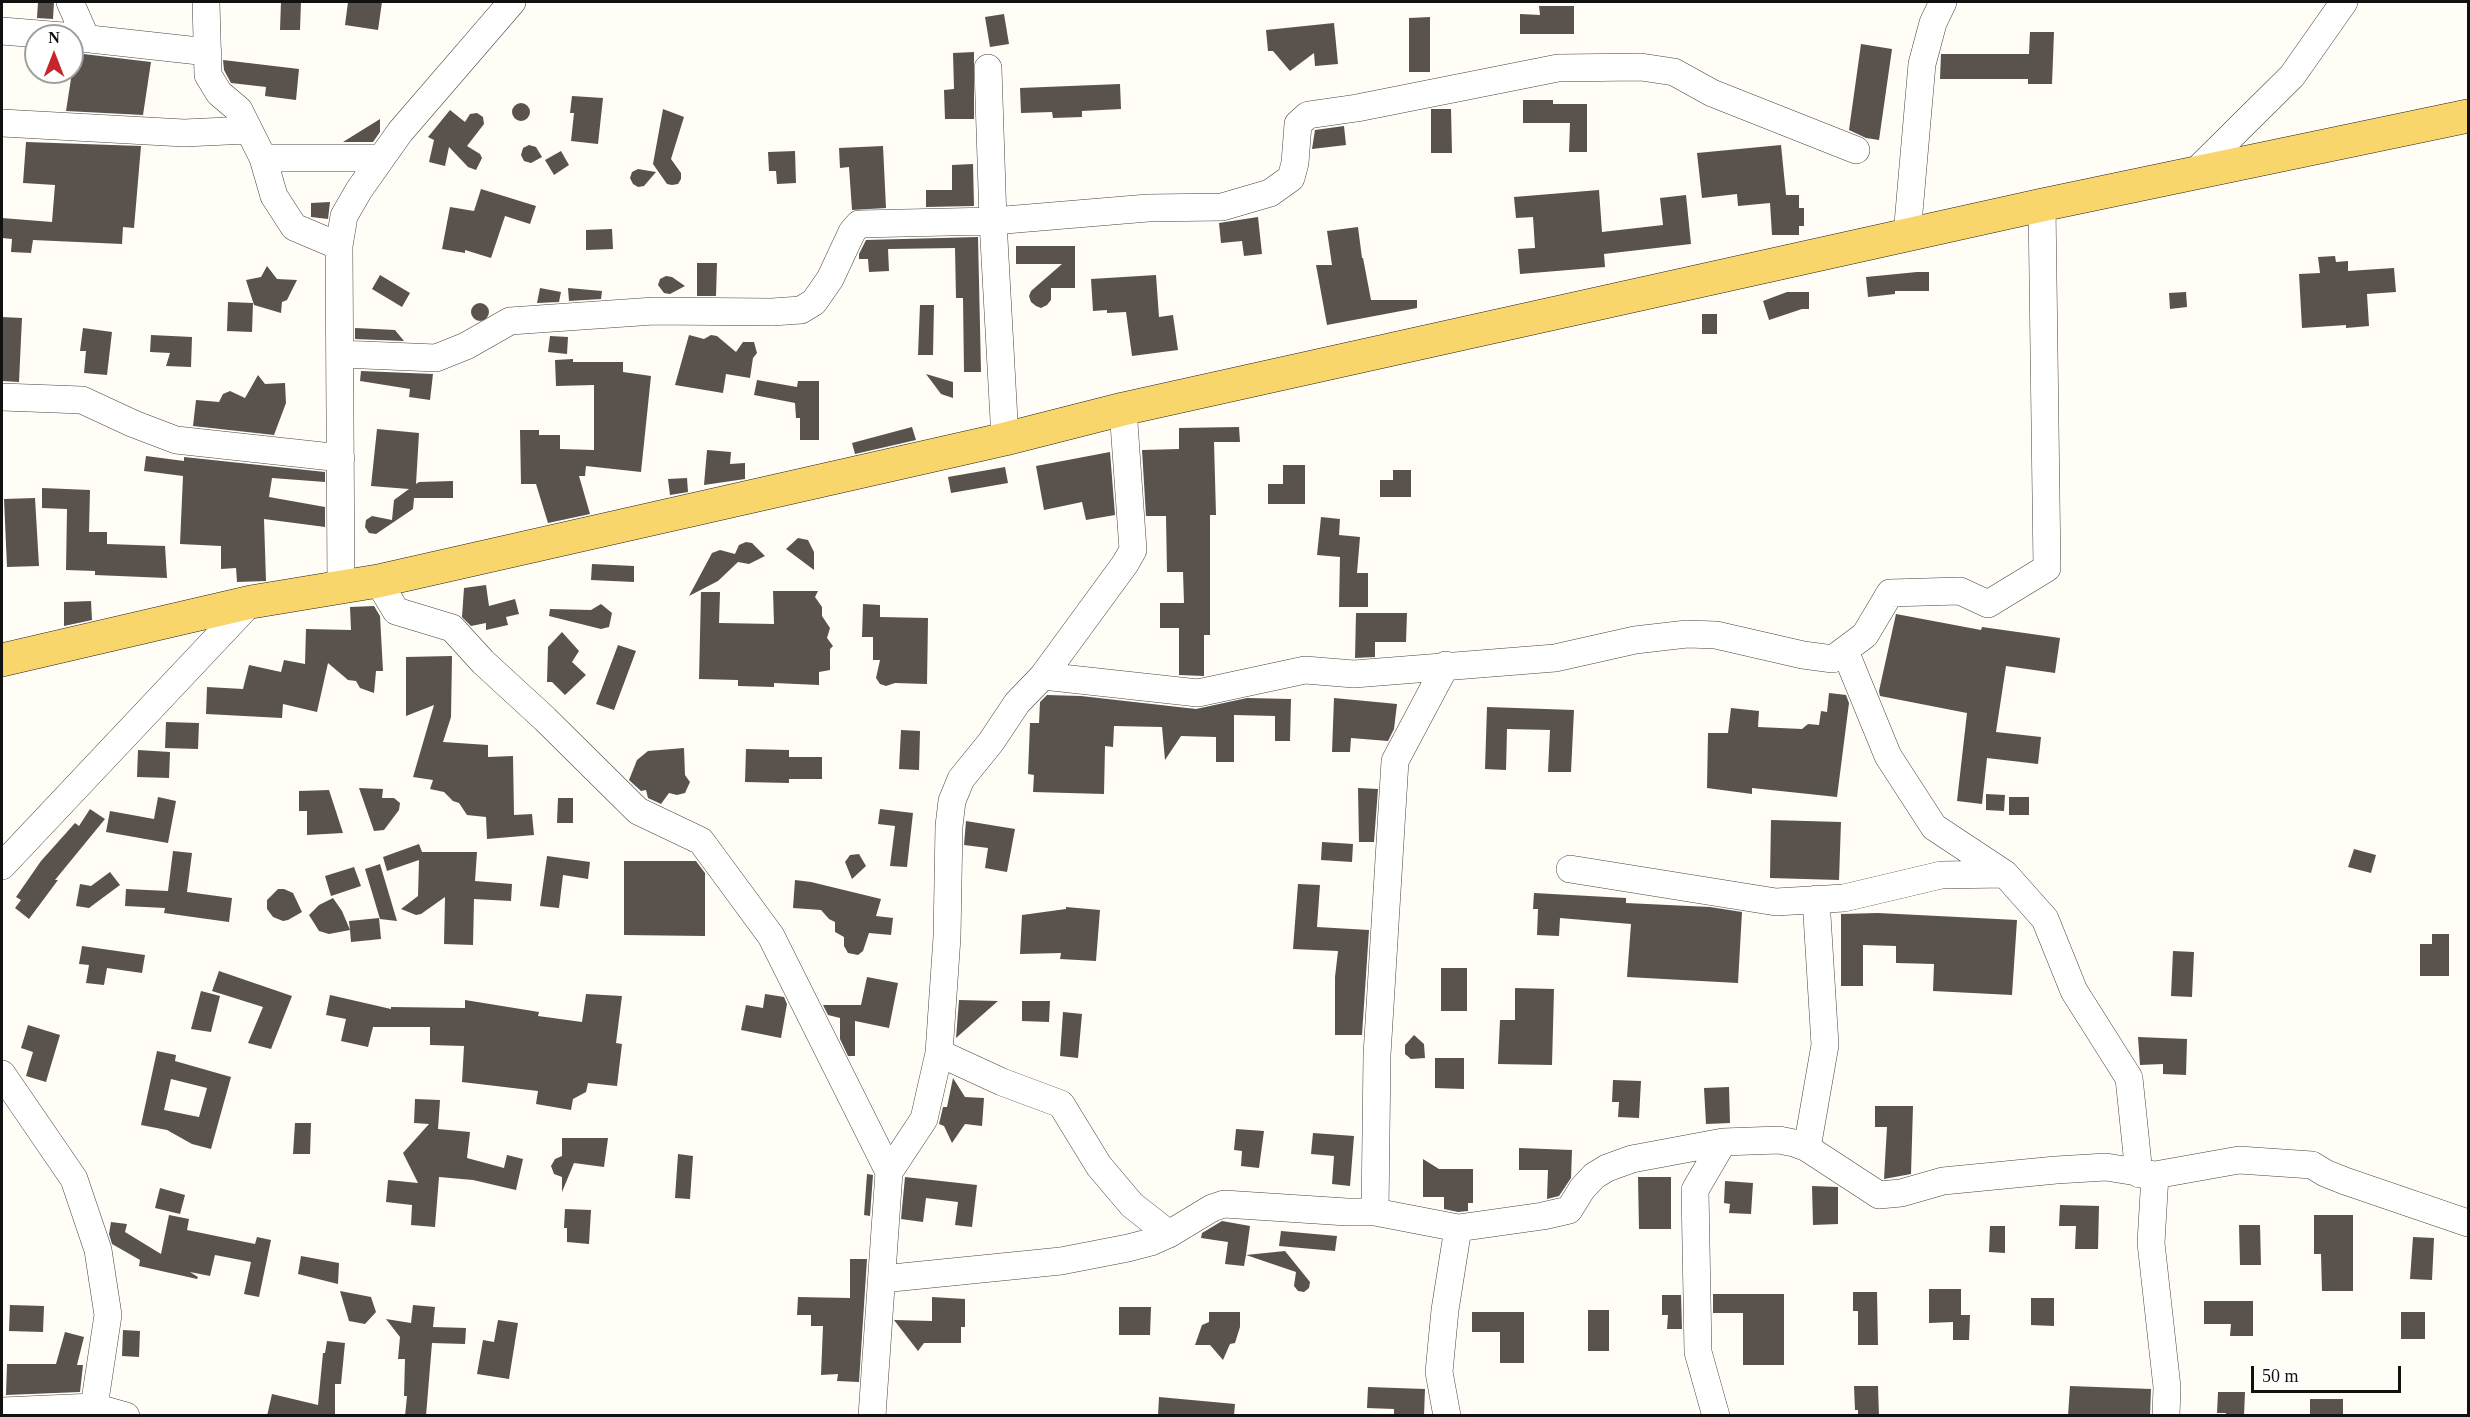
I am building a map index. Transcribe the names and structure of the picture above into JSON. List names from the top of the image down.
{
  "scale_bar": "50 m",
  "north": "top"
}
